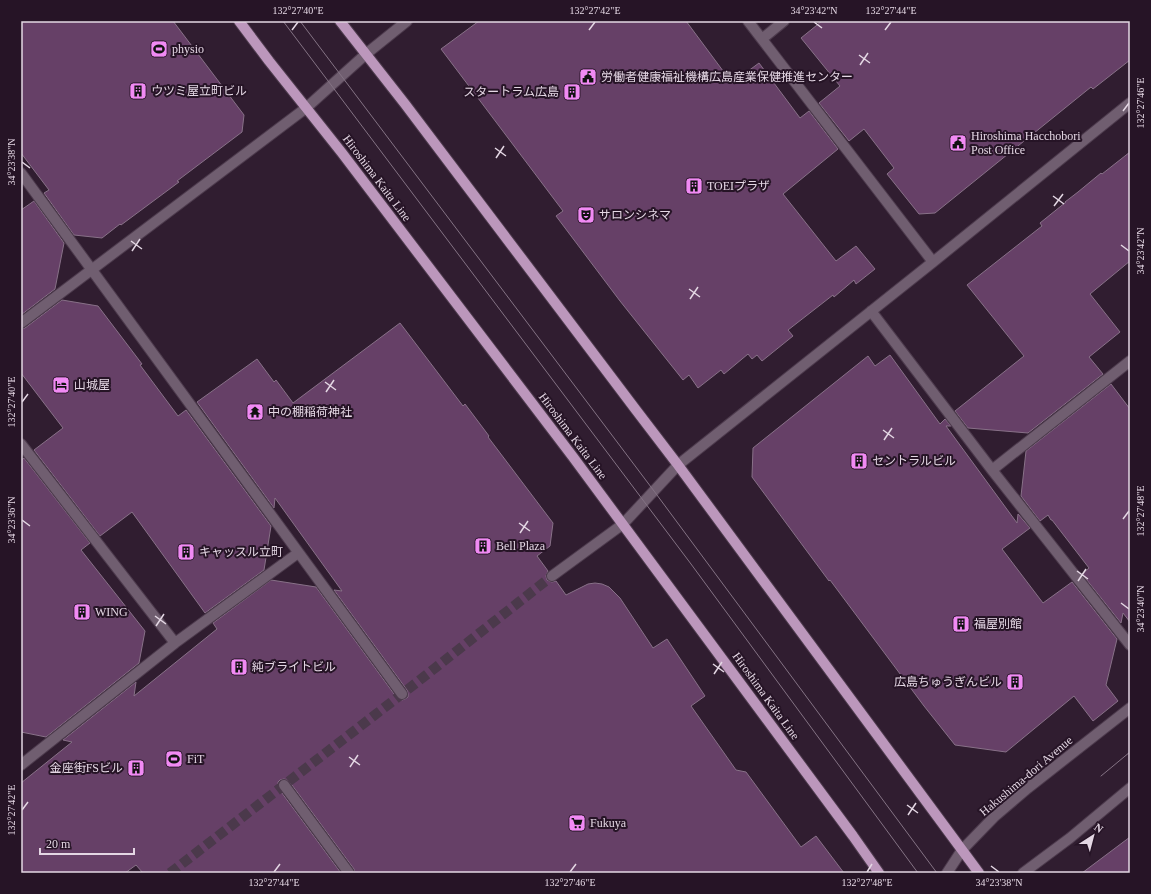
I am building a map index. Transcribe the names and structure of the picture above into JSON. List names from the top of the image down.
{
  "streets": {
    "main road": ["Hiroshima Kaita Line"],
    "street": ["Hakushima-dori Avenue"]
  },
  "places": {
    "sports": ["physio", "FiT"],
    "public building": ["労働者健康福祉機構広島産業保健推進センター", "Hiroshima Hacchobori Post Office"],
    "building": [
      "ウツミ屋立町ビル",
      "スタートラム広島",
      "TOEIプラザ",
      "セントラルビル",
      "Bell Plaza",
      "キャッスル立町",
      "WING",
      "福屋別館",
      "純ブライトビル",
      "広島ちゅうぎんビル",
      "金座街FSビル"
    ],
    "theatre": ["サロンシネマ"],
    "hotel": ["山城屋"],
    "temple": ["中の棚稲荷神社"],
    "supermarket": ["Fukuya"]
  },
  "scale_bar": "20 m",
  "north": "top right",
  "coordinates": [
    "132°27'40\"E",
    "132°27'42\"E",
    "34°23'42\"N",
    "132°27'44\"E",
    "132°27'46\"E",
    "34°23'38\"N",
    "132°27'48\"E",
    "34°23'36\"N",
    "34°23'40\"N"
  ]
}
